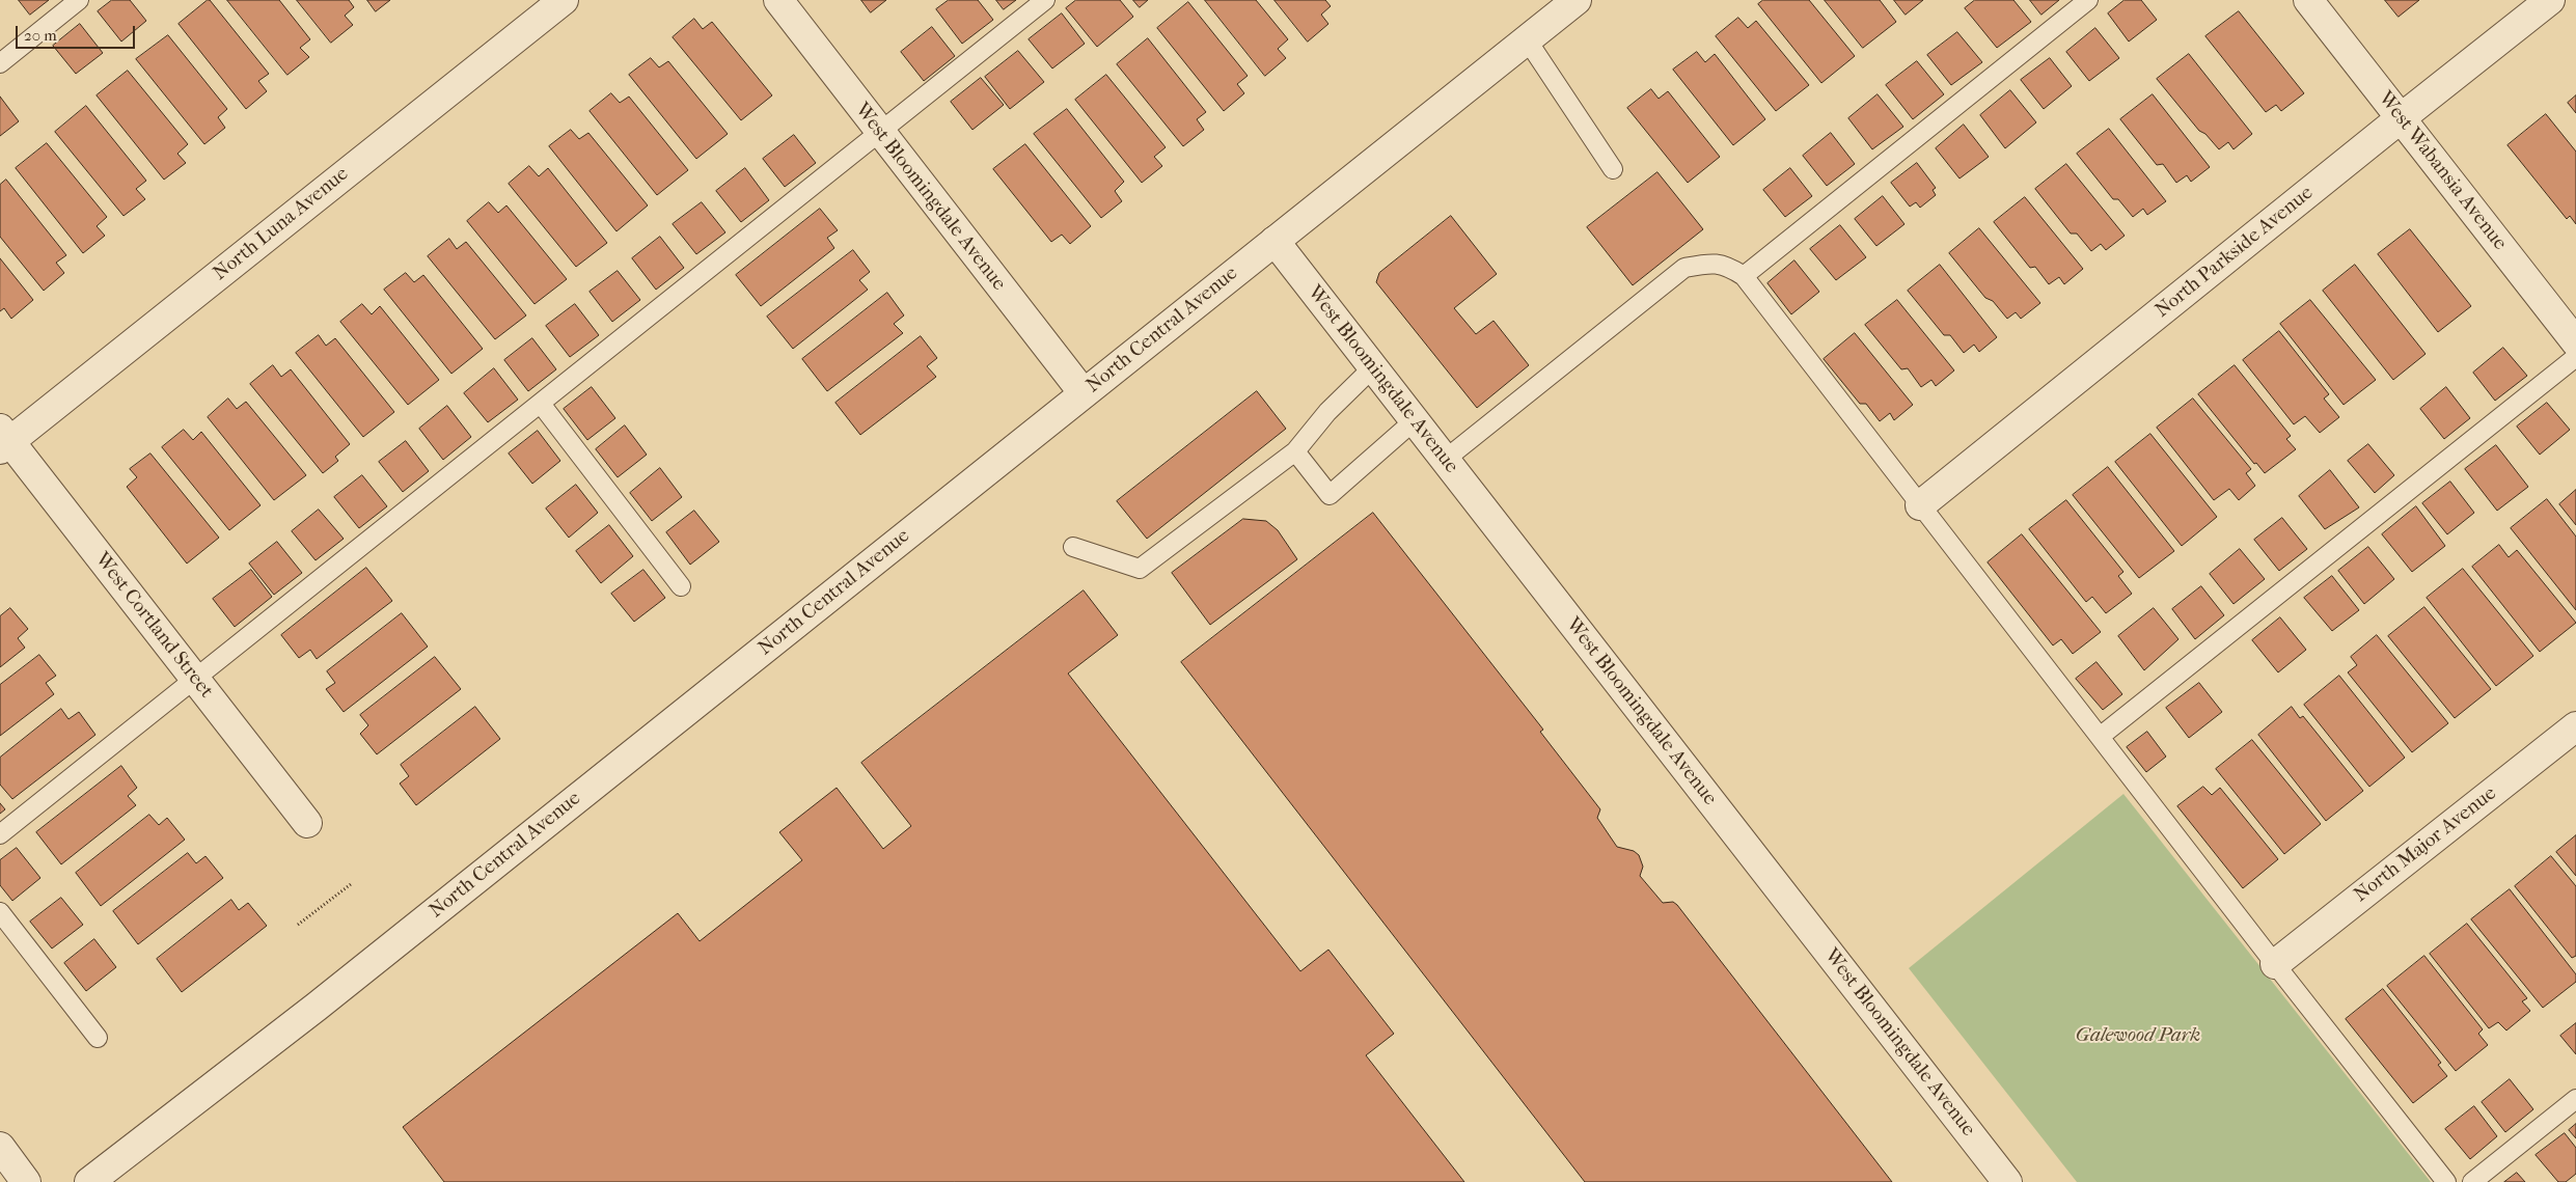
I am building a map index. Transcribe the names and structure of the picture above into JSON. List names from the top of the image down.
{
  "streets": {
    "street": [
      "West Wabansia Avenue",
      "West Bloomingdale Avenue",
      "North Luna Avenue",
      "North Parkside Avenue",
      "North Central Avenue",
      "West Cortland Street",
      "North Major Avenue"
    ]
  },
  "crossings": [
    ["West Wabansia Avenue", "North Parkside Avenue"],
    ["West Bloomingdale Avenue", "North Central Avenue"],
    ["North Luna Avenue", "West Cortland Street"]
  ],
  "parks": ["Galewood Park"],
  "scale_bar": "20 m"
}
